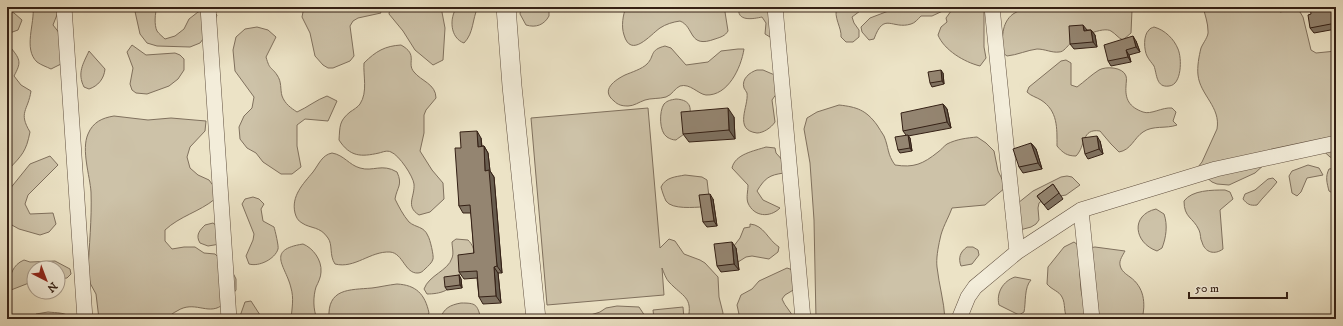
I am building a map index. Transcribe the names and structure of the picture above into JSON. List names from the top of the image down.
{
  "scale_bar": "50 m",
  "north": "bottom right"
}
